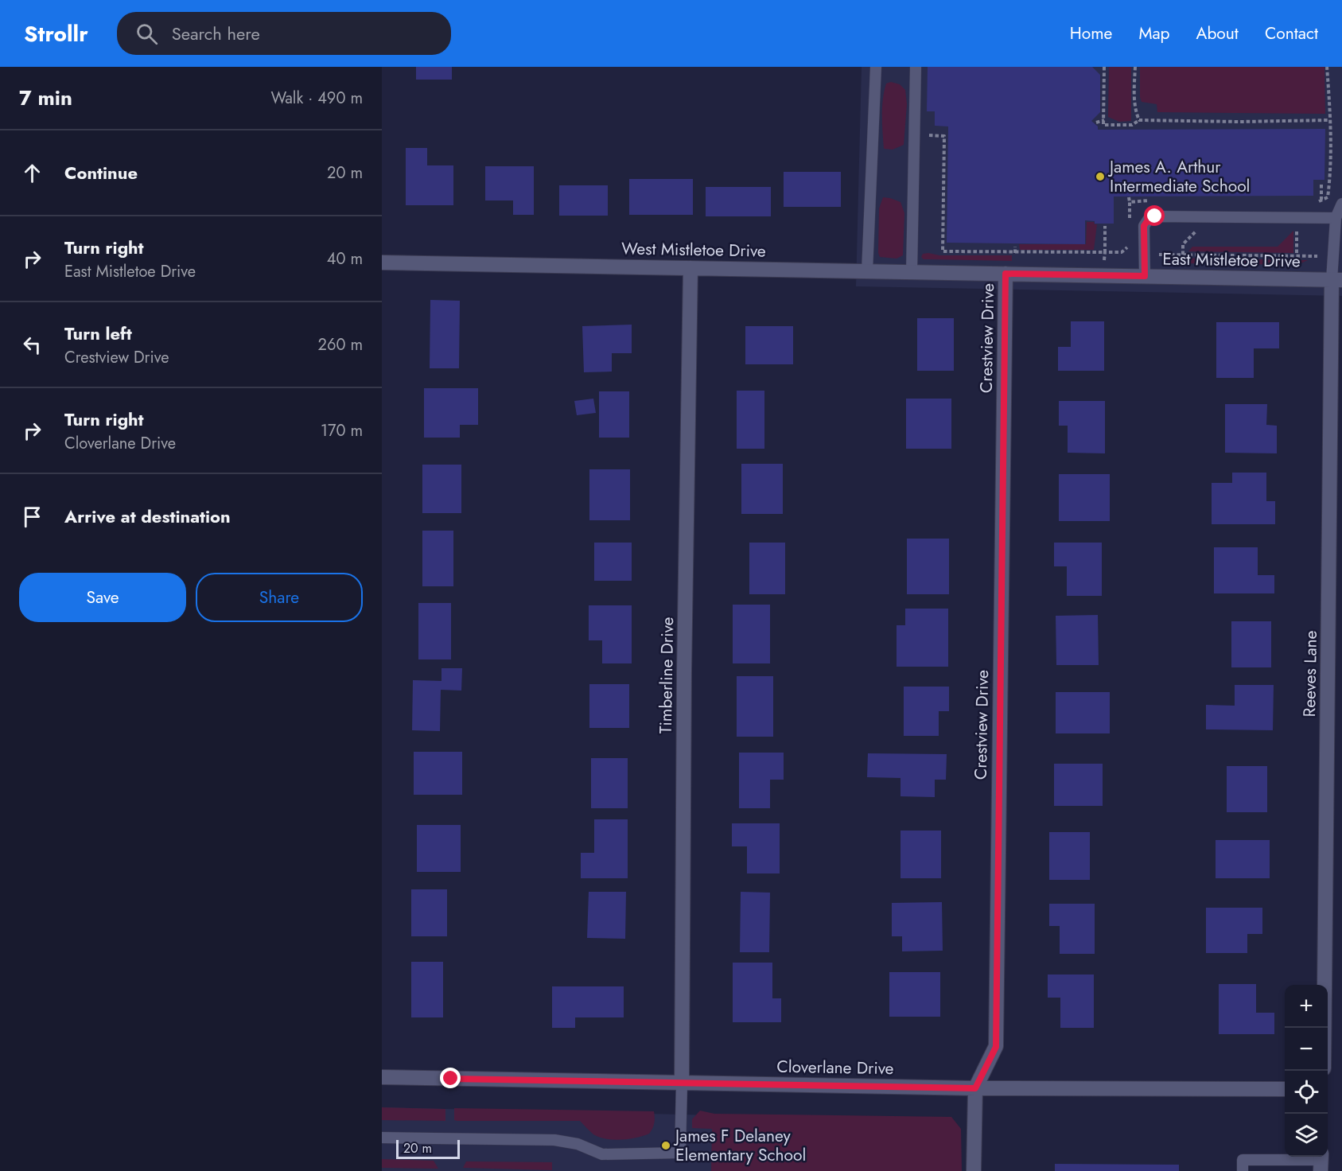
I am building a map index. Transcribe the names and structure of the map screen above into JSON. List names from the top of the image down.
{
  "streets": {
    "street": [
      "West Mistletoe Drive",
      "East Mistletoe Drive",
      "Crestview Drive",
      "Reeves Lane",
      "Timberline Drive",
      "Cloverlane Drive"
    ]
  },
  "crossings": [
    ["West Mistletoe Drive", "East Mistletoe Drive"],
    ["West Mistletoe Drive", "Crestview Drive"],
    ["West Mistletoe Drive", "Timberline Drive"],
    ["East Mistletoe Drive", "Crestview Drive"],
    ["East Mistletoe Drive", "Reeves Lane"],
    ["Crestview Drive", "Cloverlane Drive"],
    ["Timberline Drive", "Cloverlane Drive"]
  ],
  "places": ["James A. Arthur Intermediate School", "James F Delaney Elementary School"],
  "scale_bar": "20 m",
  "page": {
    "header": "Strollr",
    "search": "Search here",
    "nav": [
      "Home",
      "Map",
      "About",
      "Contact"
    ],
    "heading": ["7 min", "Walk · 490 m"],
    "list": [
      ["Continue", "20 m"],
      ["Turn right", "East Mistletoe Drive", "40 m"],
      ["Turn left", "Crestview Drive", "260 m"],
      ["Turn right", "Cloverlane Drive", "170 m"],
      "Arrive at destination"
    ],
    "buttons": ["Save", "Share"],
    "map_buttons": ["+", "−"],
    "scale": "20 m"
  }
}
